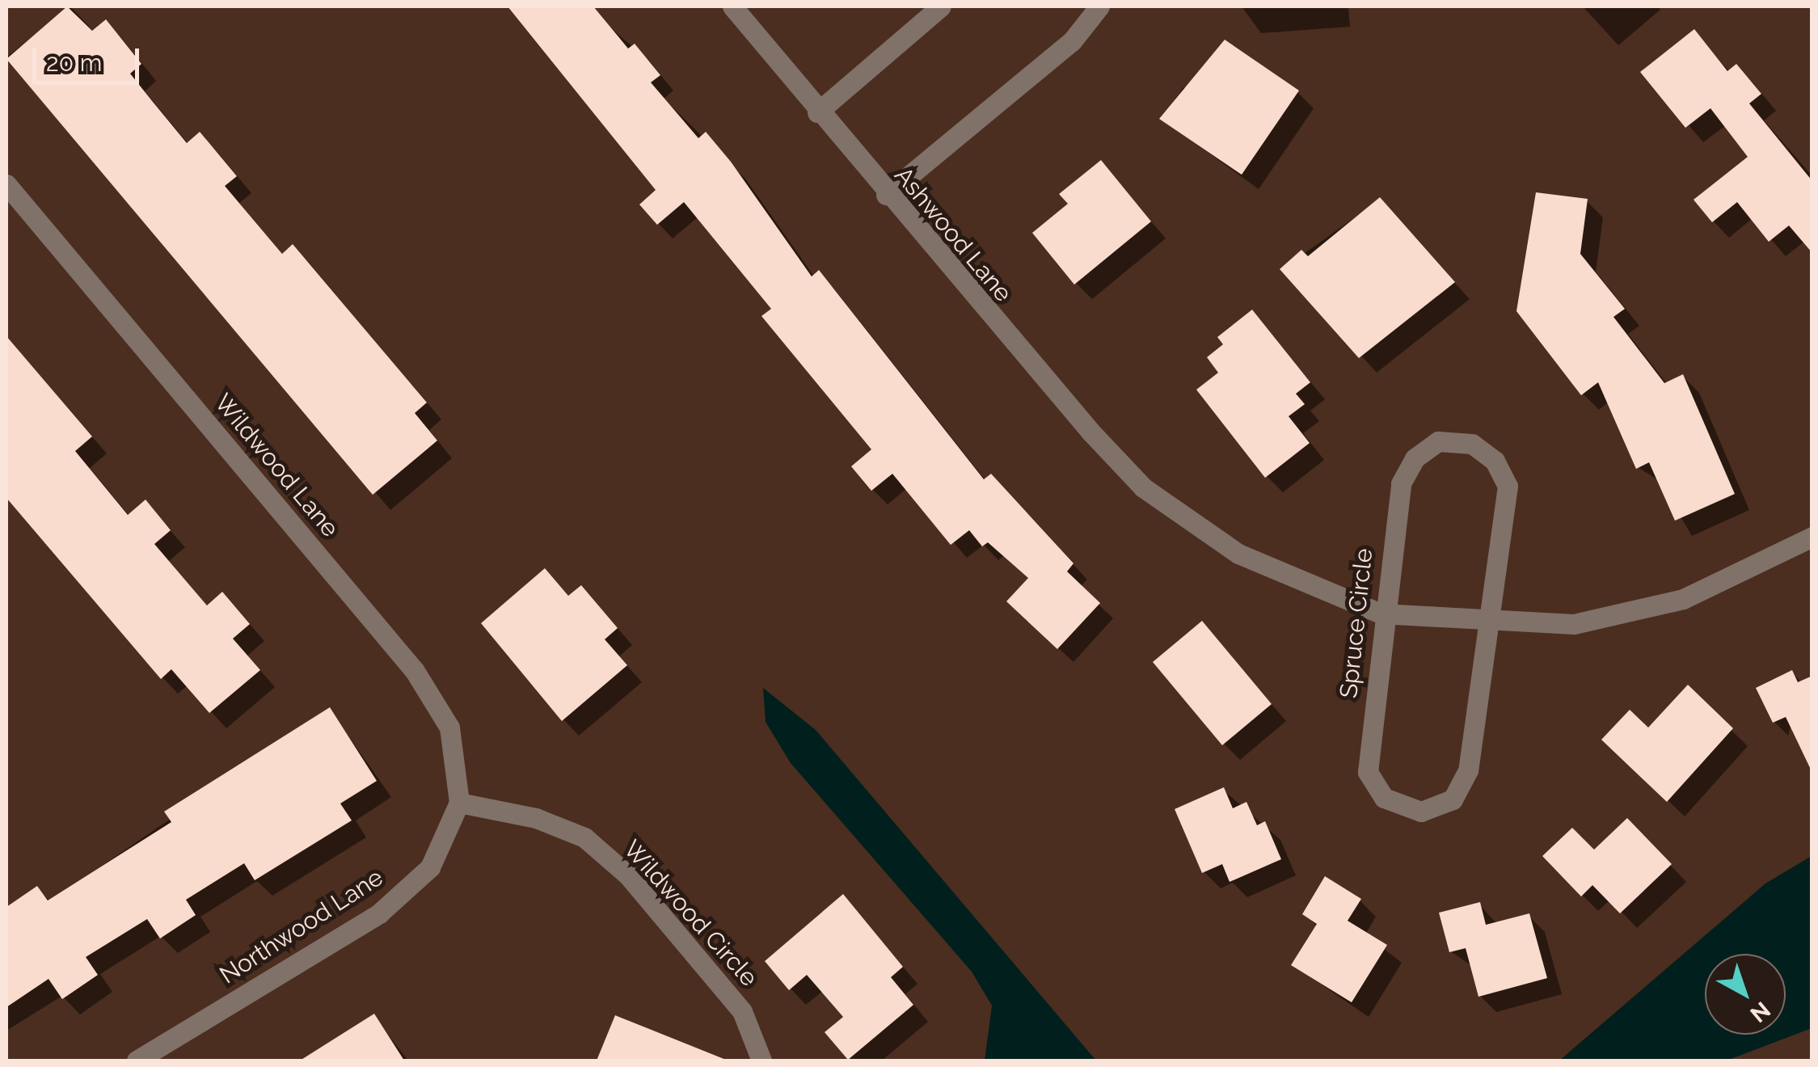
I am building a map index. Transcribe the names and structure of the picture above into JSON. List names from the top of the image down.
{
  "streets": {
    "street": [
      "Ashwood Lane",
      "Wildwood Lane",
      "Spruce Circle",
      "Wildwood Circle",
      "Northwood Lane"
    ]
  },
  "crossings": [
    ["Ashwood Lane", "Spruce Circle"],
    ["Wildwood Lane", "Wildwood Circle"],
    ["Wildwood Lane", "Northwood Lane"],
    ["Wildwood Circle", "Northwood Lane"]
  ],
  "scale_bar": "20 m",
  "north": "bottom right"
}
